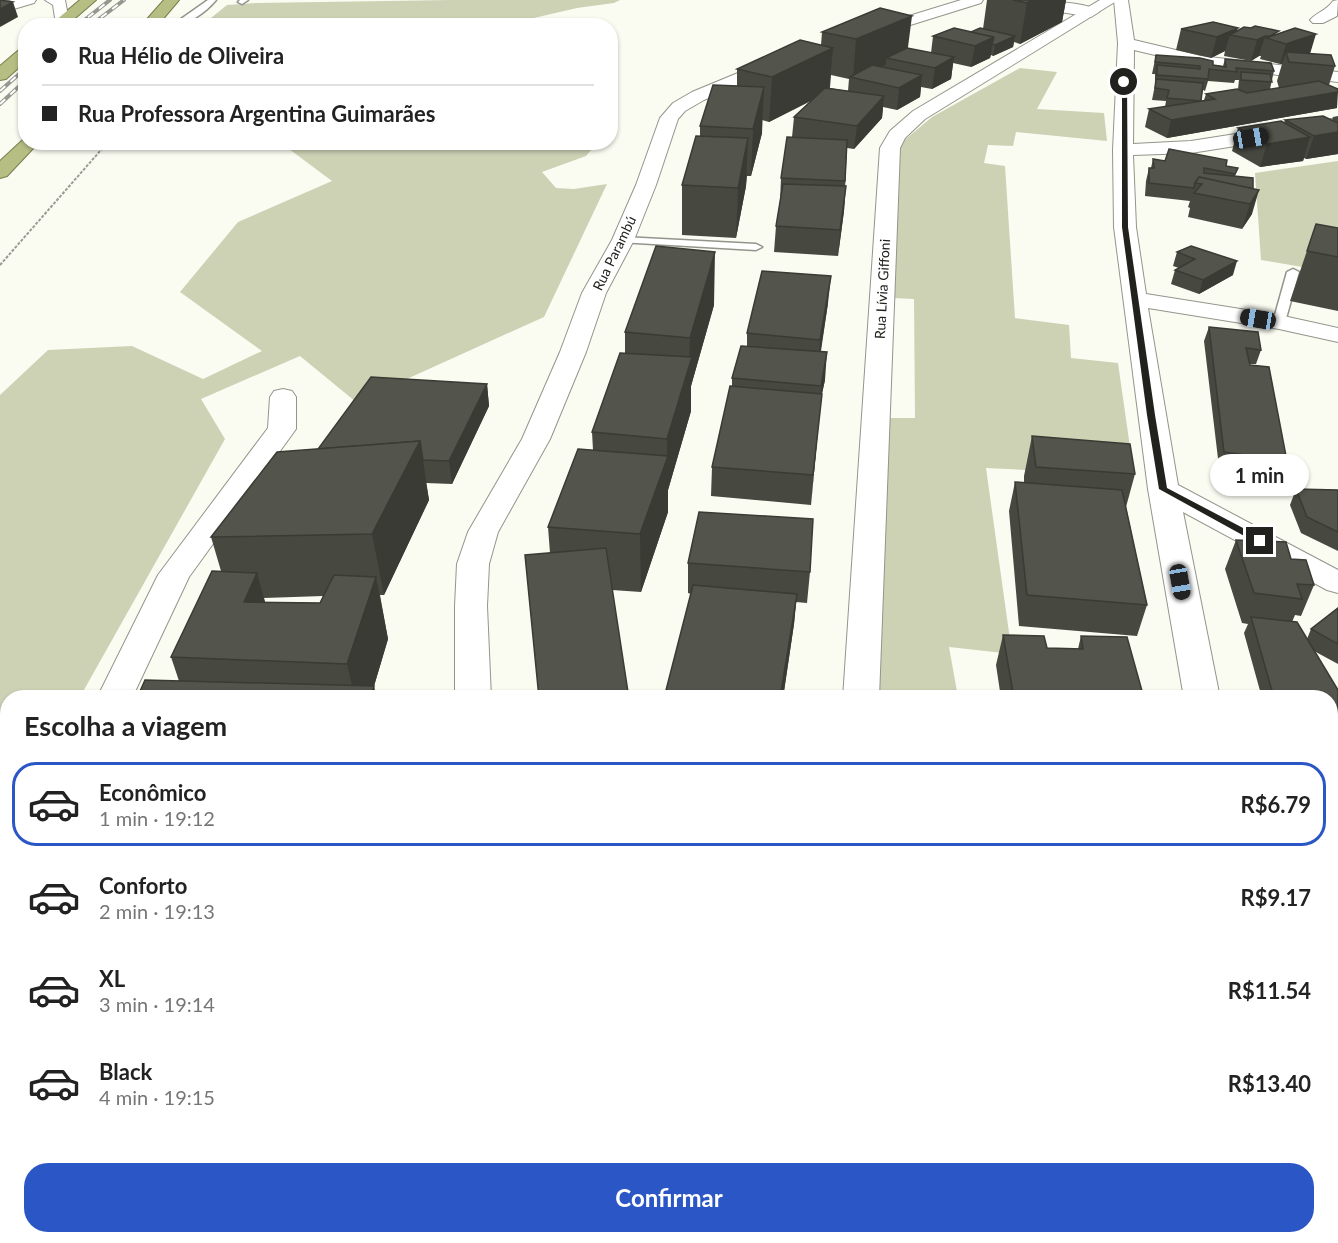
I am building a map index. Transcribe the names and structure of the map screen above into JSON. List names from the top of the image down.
{
  "streets": {
    "street": ["Rua Parambú", "Rua Lívia Giffoni"]
  },
  "page": {
    "banner": ["Rua Hélio de Oliveira", "Rua Professora Argentina Guimarães"],
    "bubble": "1 min",
    "heading": "Escolha a viagem",
    "list": [
      {
        "name": "Econômico",
        "note": "1 min · 19:12",
        "value": "R$6.79"
      },
      {
        "name": "Conforto",
        "note": "2 min · 19:13",
        "value": "R$9.17"
      },
      {
        "name": "XL",
        "note": "3 min · 19:14",
        "value": "R$11.54"
      },
      {
        "name": "Black",
        "note": "4 min · 19:15",
        "value": "R$13.40"
      }
    ],
    "buttons": "Confirmar"
  }
}
